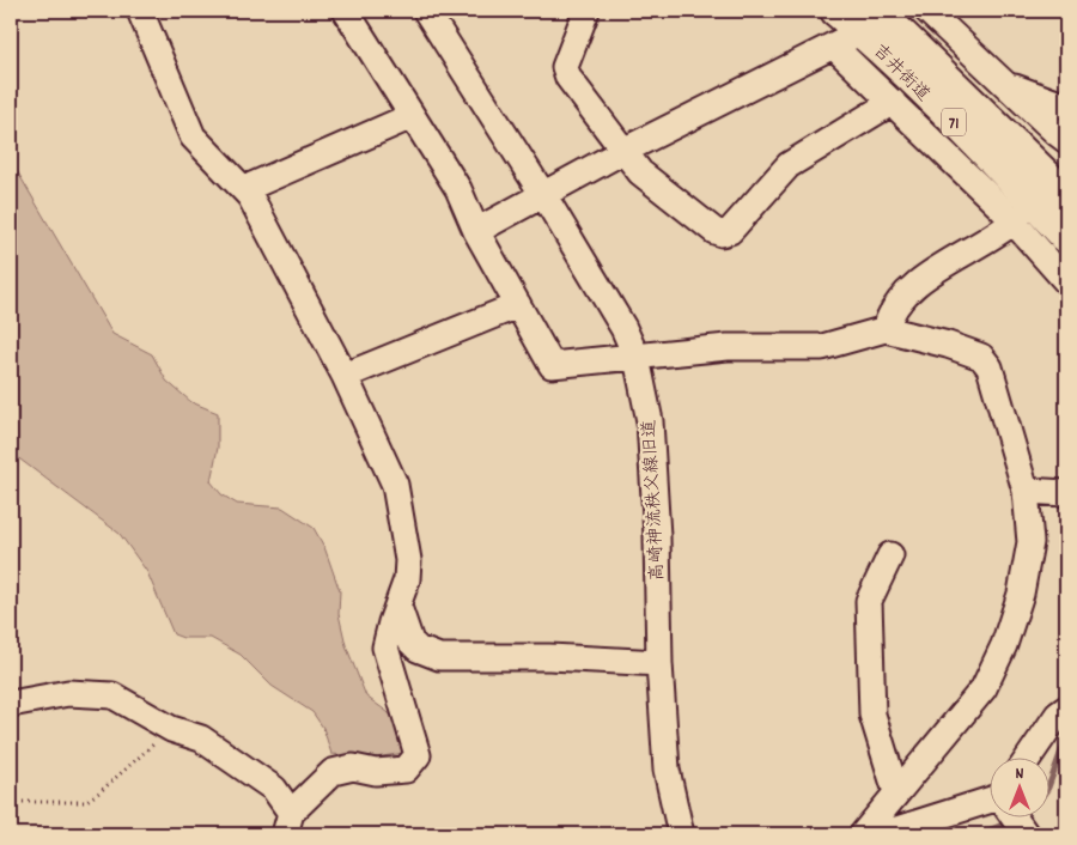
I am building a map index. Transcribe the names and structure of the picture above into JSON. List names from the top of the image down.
{
  "streets": {
    "main road": ["吉井街道", "71"],
    "street": ["高崎神流秩父線旧道"]
  },
  "north": "top"
}
